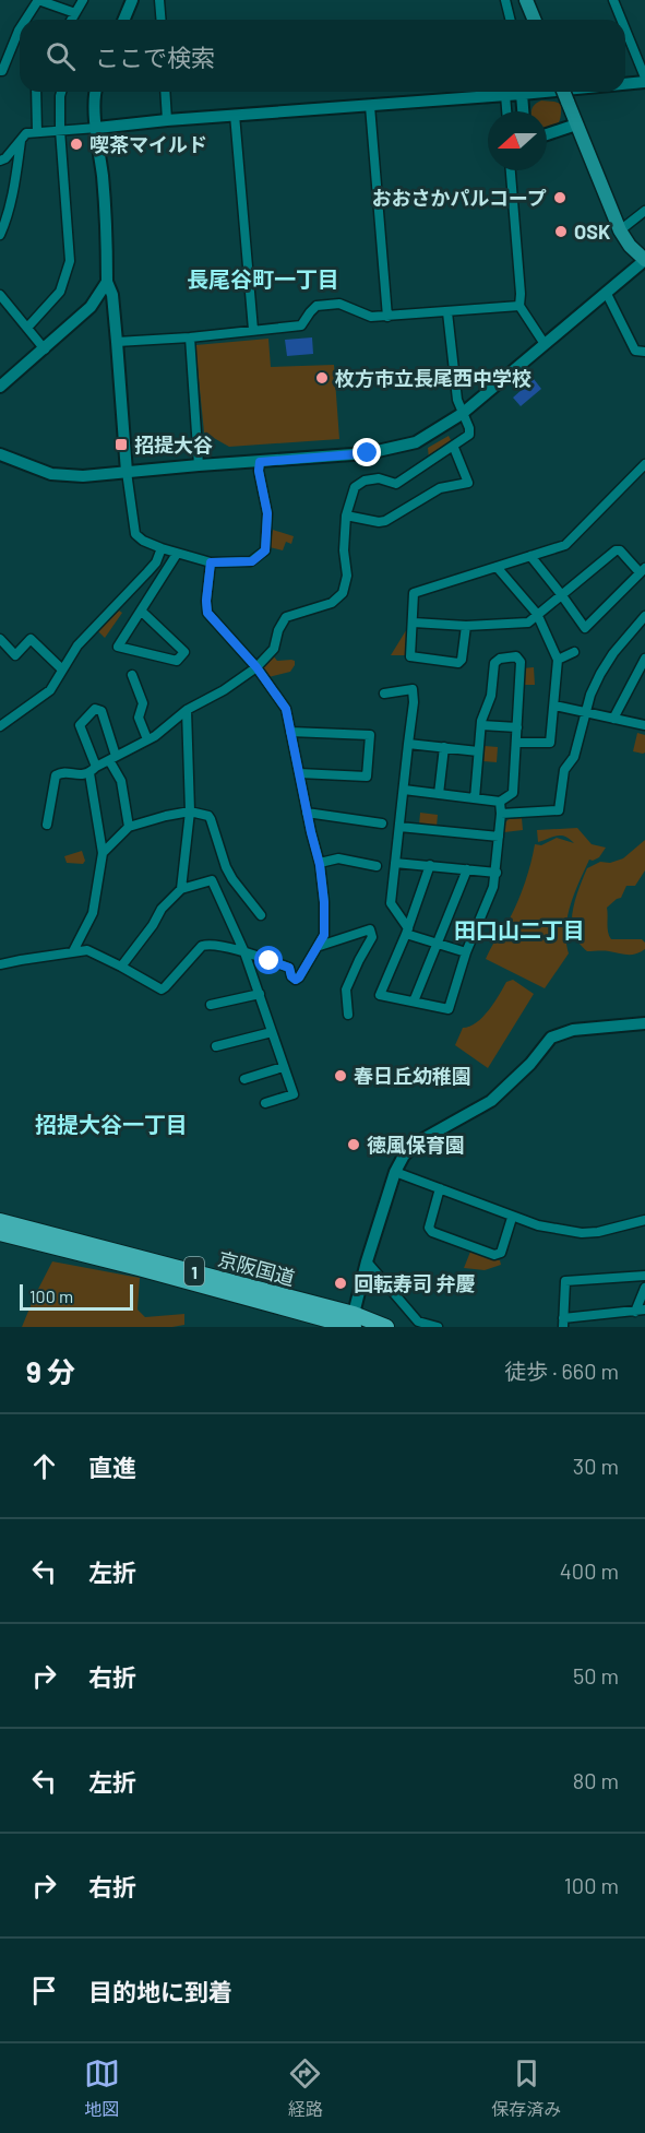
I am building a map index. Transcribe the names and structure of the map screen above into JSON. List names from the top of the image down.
{
  "streets": {
    "highway": ["京阪国道", "1"]
  },
  "districts": ["長尾谷町一丁目", "田口山二丁目", "招提大谷一丁目"],
  "places": {
    "other": [
      "喫茶マイルド",
      "おおさかパルコープ",
      "OSK",
      "枚方市立長尾西中学校",
      "春日丘幼稚園",
      "徳風保育園",
      "回転寿司 弁慶"
    ],
    "transit": ["招提大谷"]
  },
  "scale_bar": "100 m",
  "north": "left",
  "page": {
    "search": "ここで検索",
    "scale": "100 m",
    "heading": ["9 分", "徒歩 · 660 m"],
    "list": [
      ["直進", "30 m"],
      ["左折", "400 m"],
      ["右折", "50 m"],
      ["左折", "80 m"],
      ["右折", "100 m"],
      "目的地に到着"
    ],
    "nav": ["地図", "経路", "保存済み"]
  }
}
